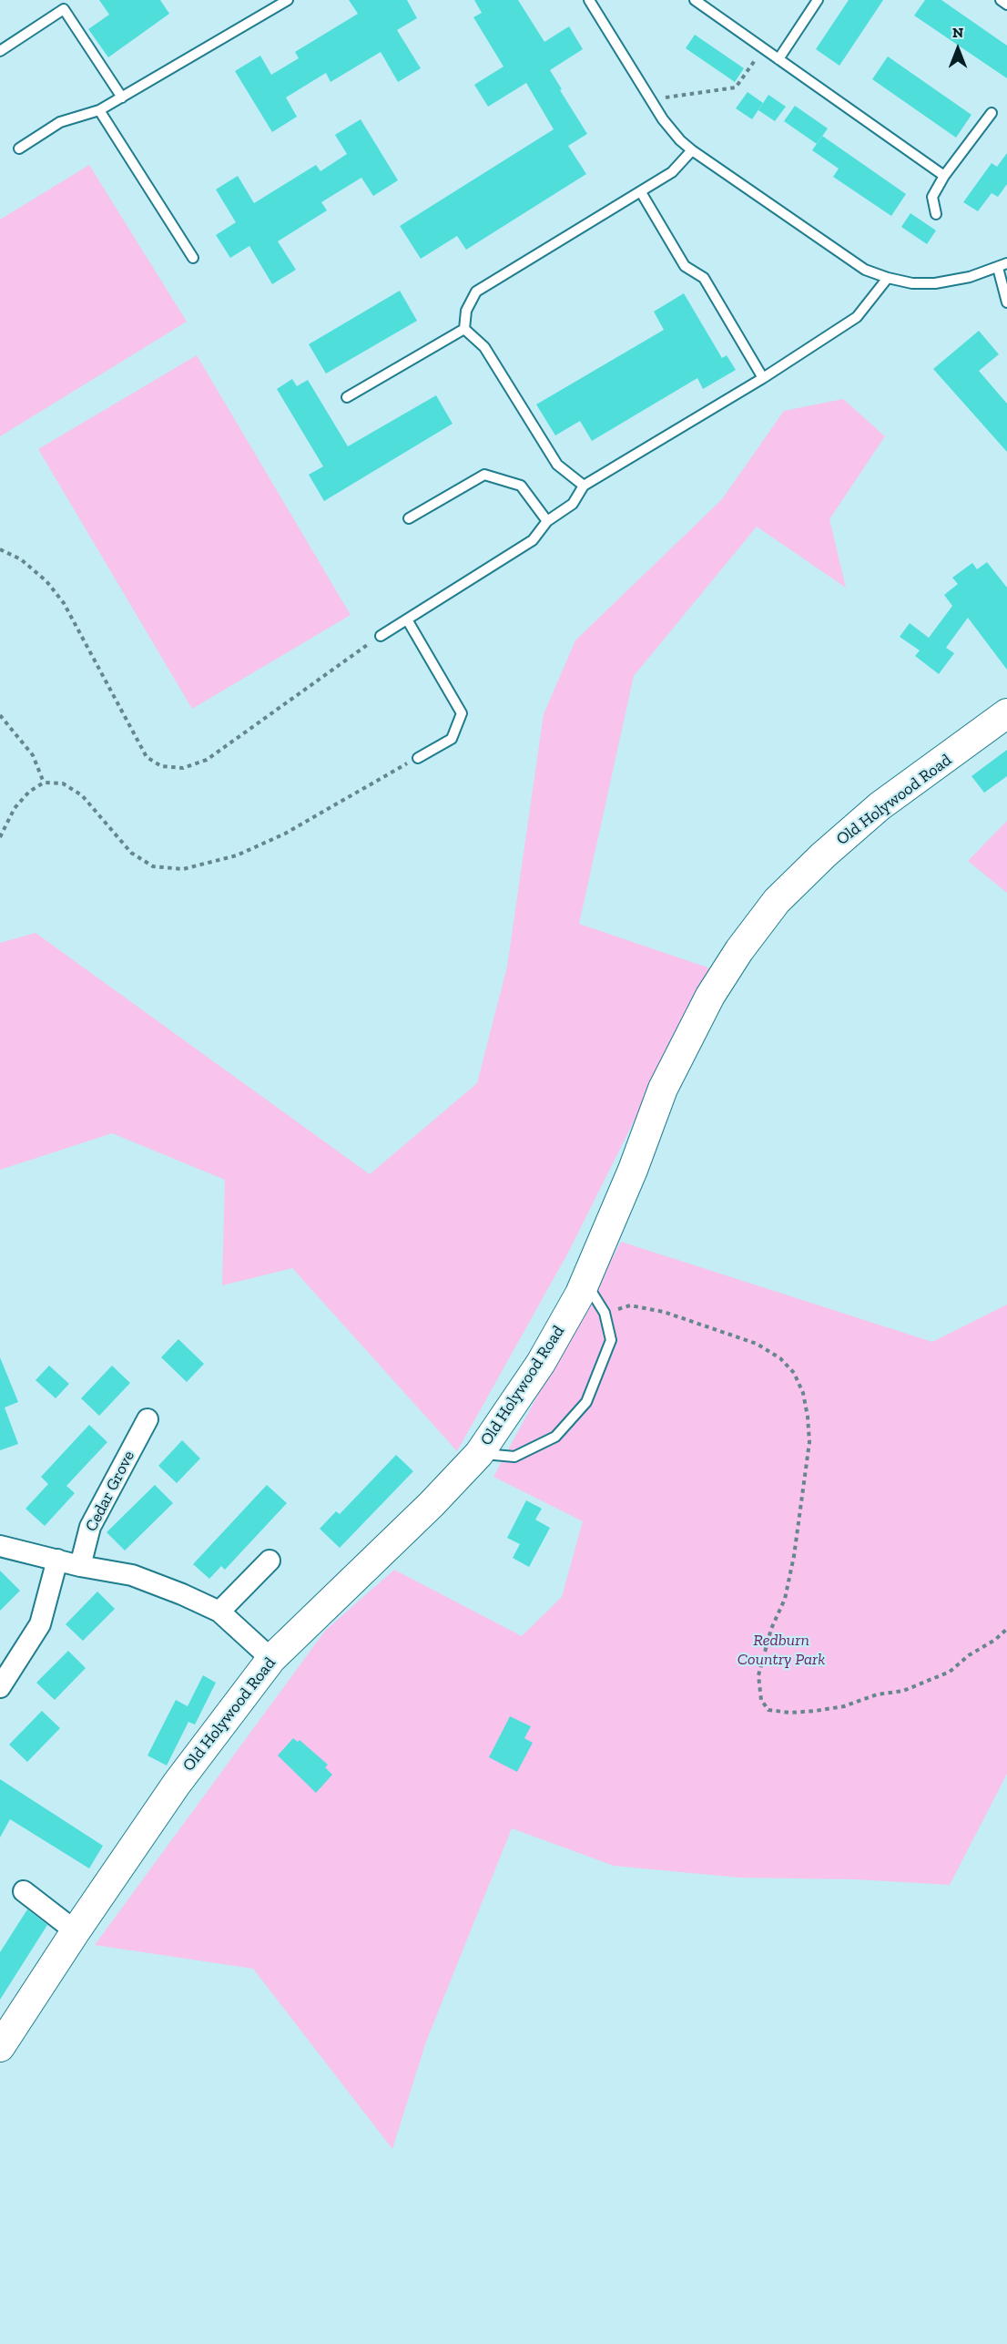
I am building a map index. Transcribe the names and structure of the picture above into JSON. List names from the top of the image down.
{
  "streets": {
    "street": ["Old Holywood Road", "Cedar Grove"]
  },
  "parks": ["Redburn Country Park"],
  "north": "top"
}
